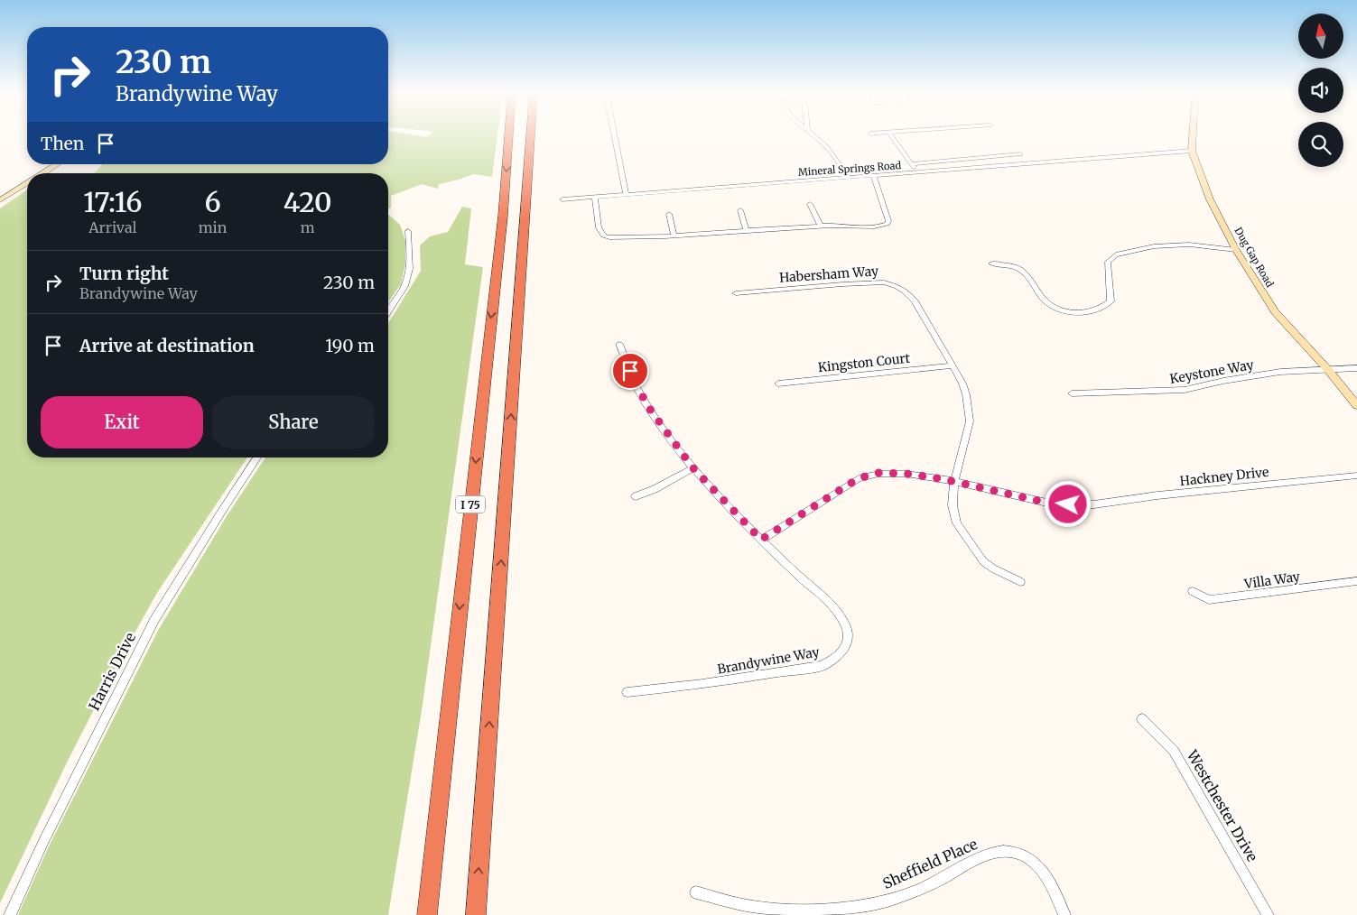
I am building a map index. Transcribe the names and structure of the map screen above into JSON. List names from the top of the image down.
{
  "streets": {
    "highway": ["I 75"],
    "street": [
      "Mineral Springs Road",
      "Dug Gap Road",
      "Habersham Way",
      "Kingston Court",
      "Keystone Way",
      "Hackney Drive",
      "Villa Way",
      "Brandywine Way",
      "Harris Drive",
      "Westchester Drive",
      "Sheffield Place"
    ]
  },
  "crossings": [
    ["Mineral Springs Road", "Dug Gap Road"],
    ["Dug Gap Road", "Keystone Way"],
    ["Habersham Way", "Kingston Court"],
    ["Habersham Way", "Hackney Drive"],
    ["Hackney Drive", "Brandywine Way"]
  ],
  "north": "top",
  "page": {
    "turn": ["230 m", "Brandywine Way"],
    "then": "Then",
    "eta": [
      "17:16",
      "Arrival",
      "6",
      "min",
      "420",
      "m"
    ],
    "list": [
      {
        "name": "Turn right",
        "note": "Brandywine Way",
        "value": "230 m"
      },
      {
        "name": "Arrive at destination",
        "value": "190 m"
      }
    ],
    "buttons": ["Exit", "Share"]
  }
}
